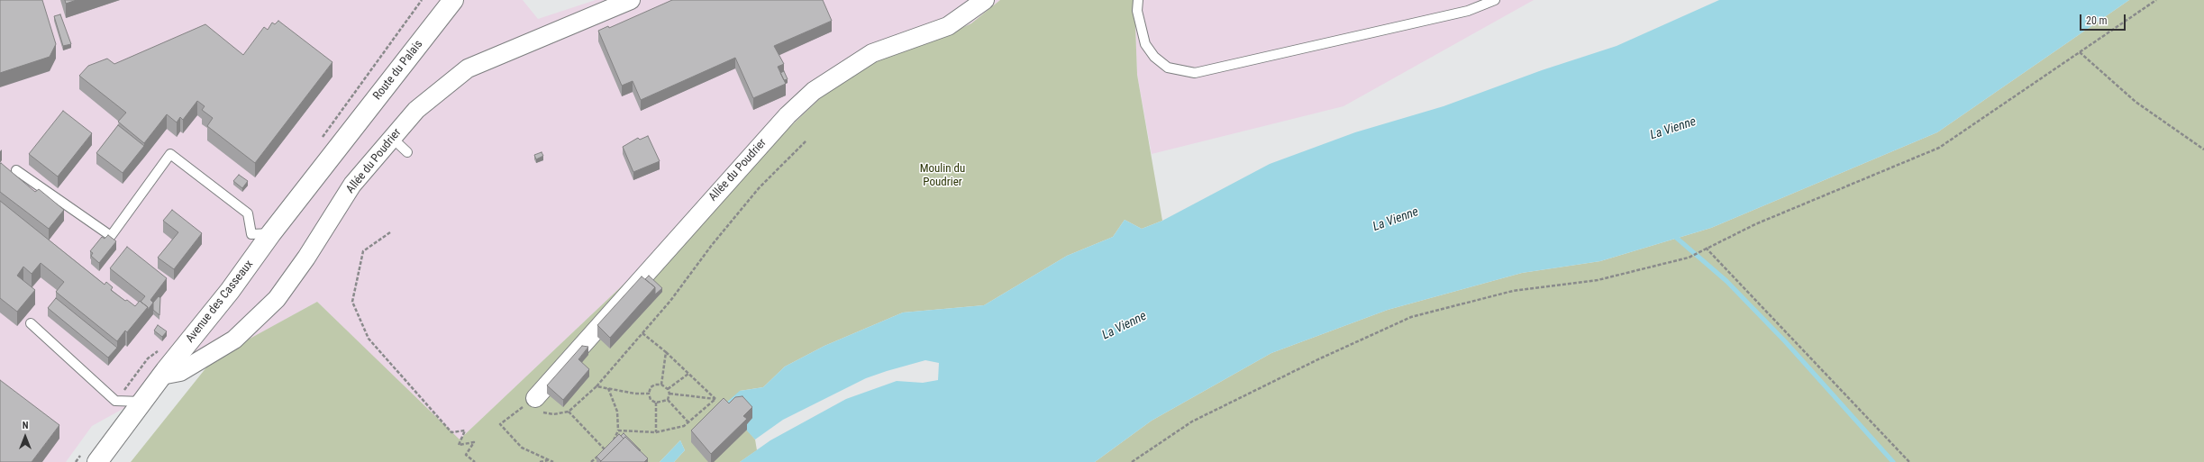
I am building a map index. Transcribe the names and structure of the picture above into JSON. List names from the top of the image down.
{
  "streets": {
    "main road": ["Route du Palais", "Avenue des Casseaux"],
    "street": ["Allée du Poudrier"]
  },
  "crossings": [
    ["Route du Palais", "Avenue des Casseaux"],
    ["Allée du Poudrier", "Avenue des Casseaux"]
  ],
  "water": ["La Vienne"],
  "parks": ["Moulin du Poudrier"],
  "scale_bar": "20 m",
  "north": "top"
}
